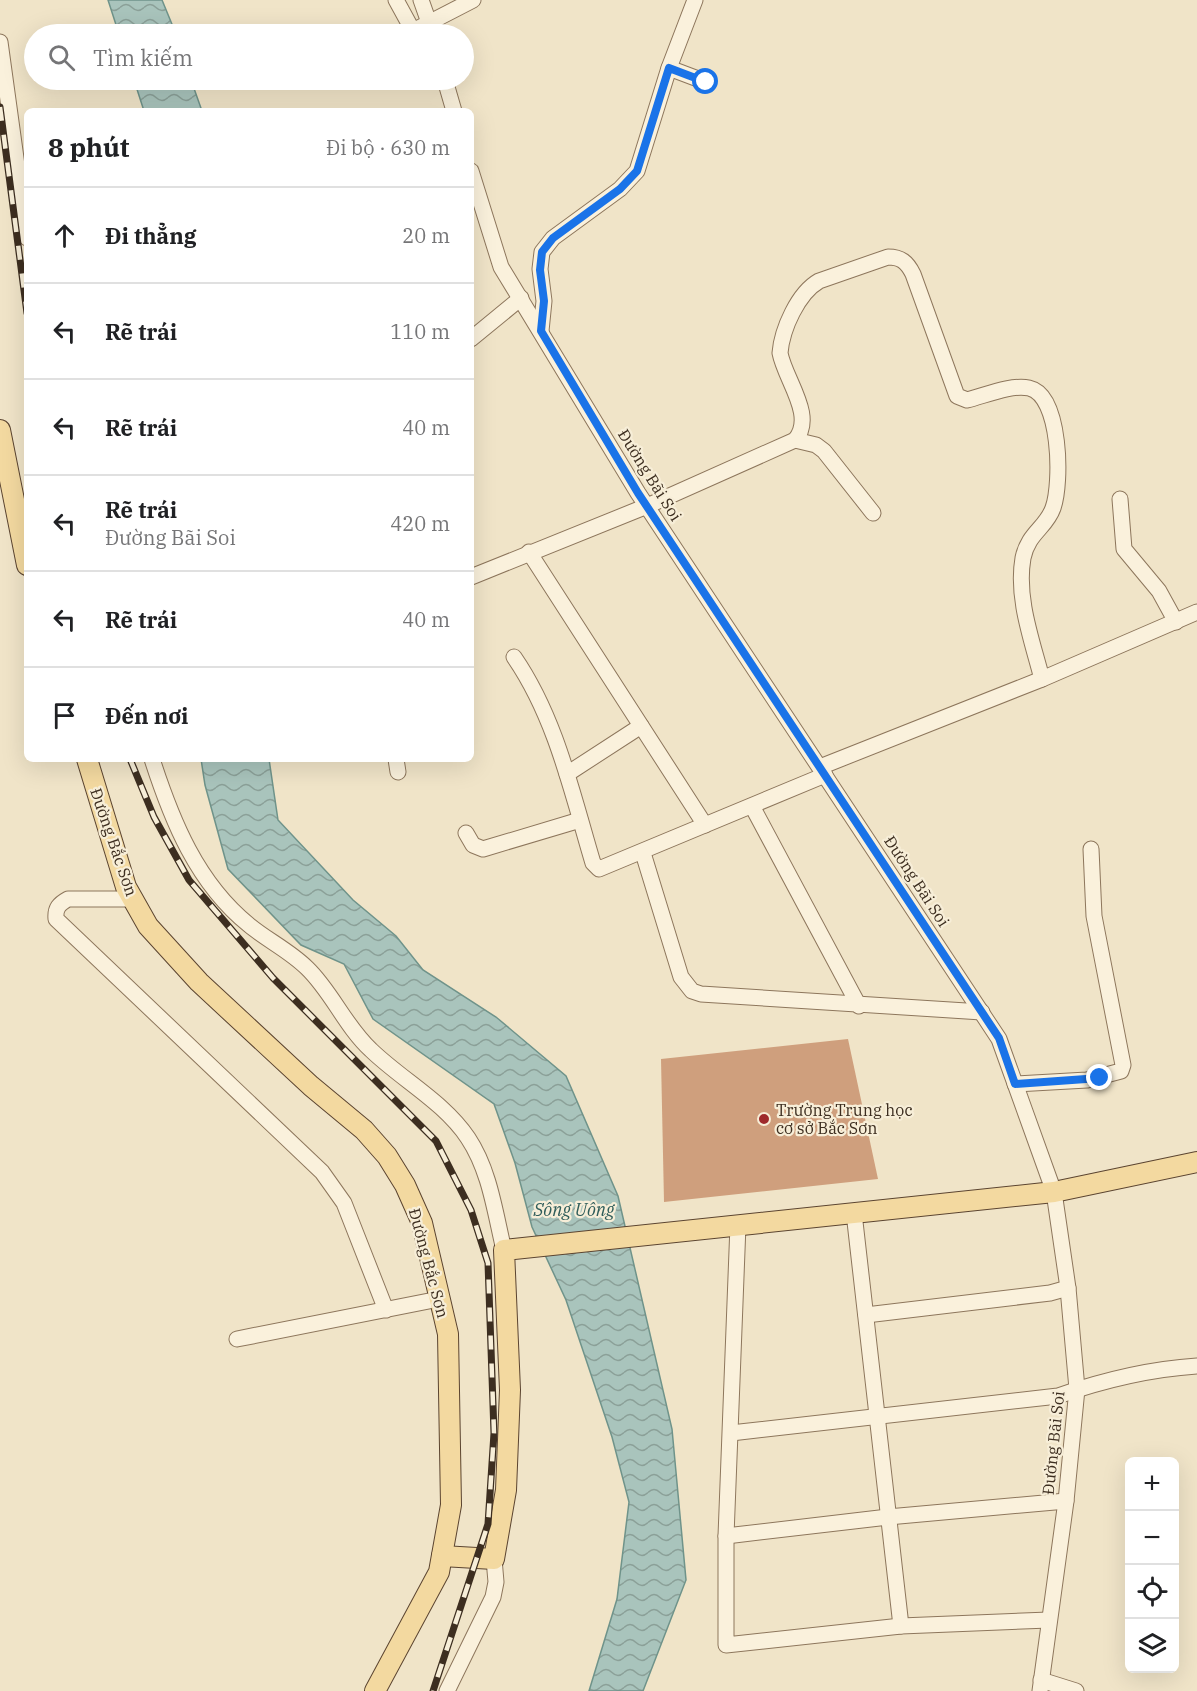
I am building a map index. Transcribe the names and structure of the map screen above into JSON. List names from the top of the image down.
{
  "streets": {
    "main road": ["Đường Bắc Sơn"],
    "street": ["Đường Bãi Soi"]
  },
  "water": ["Sông Uông"],
  "places": ["Trường Trung học cơ sở Bắc Sơn"],
  "page": {
    "search": "Tìm kiếm",
    "heading": ["8 phút", "Đi bộ · 630 m"],
    "list": [
      ["Đi thẳng", "20 m"],
      ["Rẽ trái", "110 m"],
      ["Rẽ trái", "40 m"],
      ["Rẽ trái", "Đường Bãi Soi", "420 m"],
      ["Rẽ trái", "40 m"],
      "Đến nơi"
    ],
    "map_buttons": ["+", "−"]
  }
}
